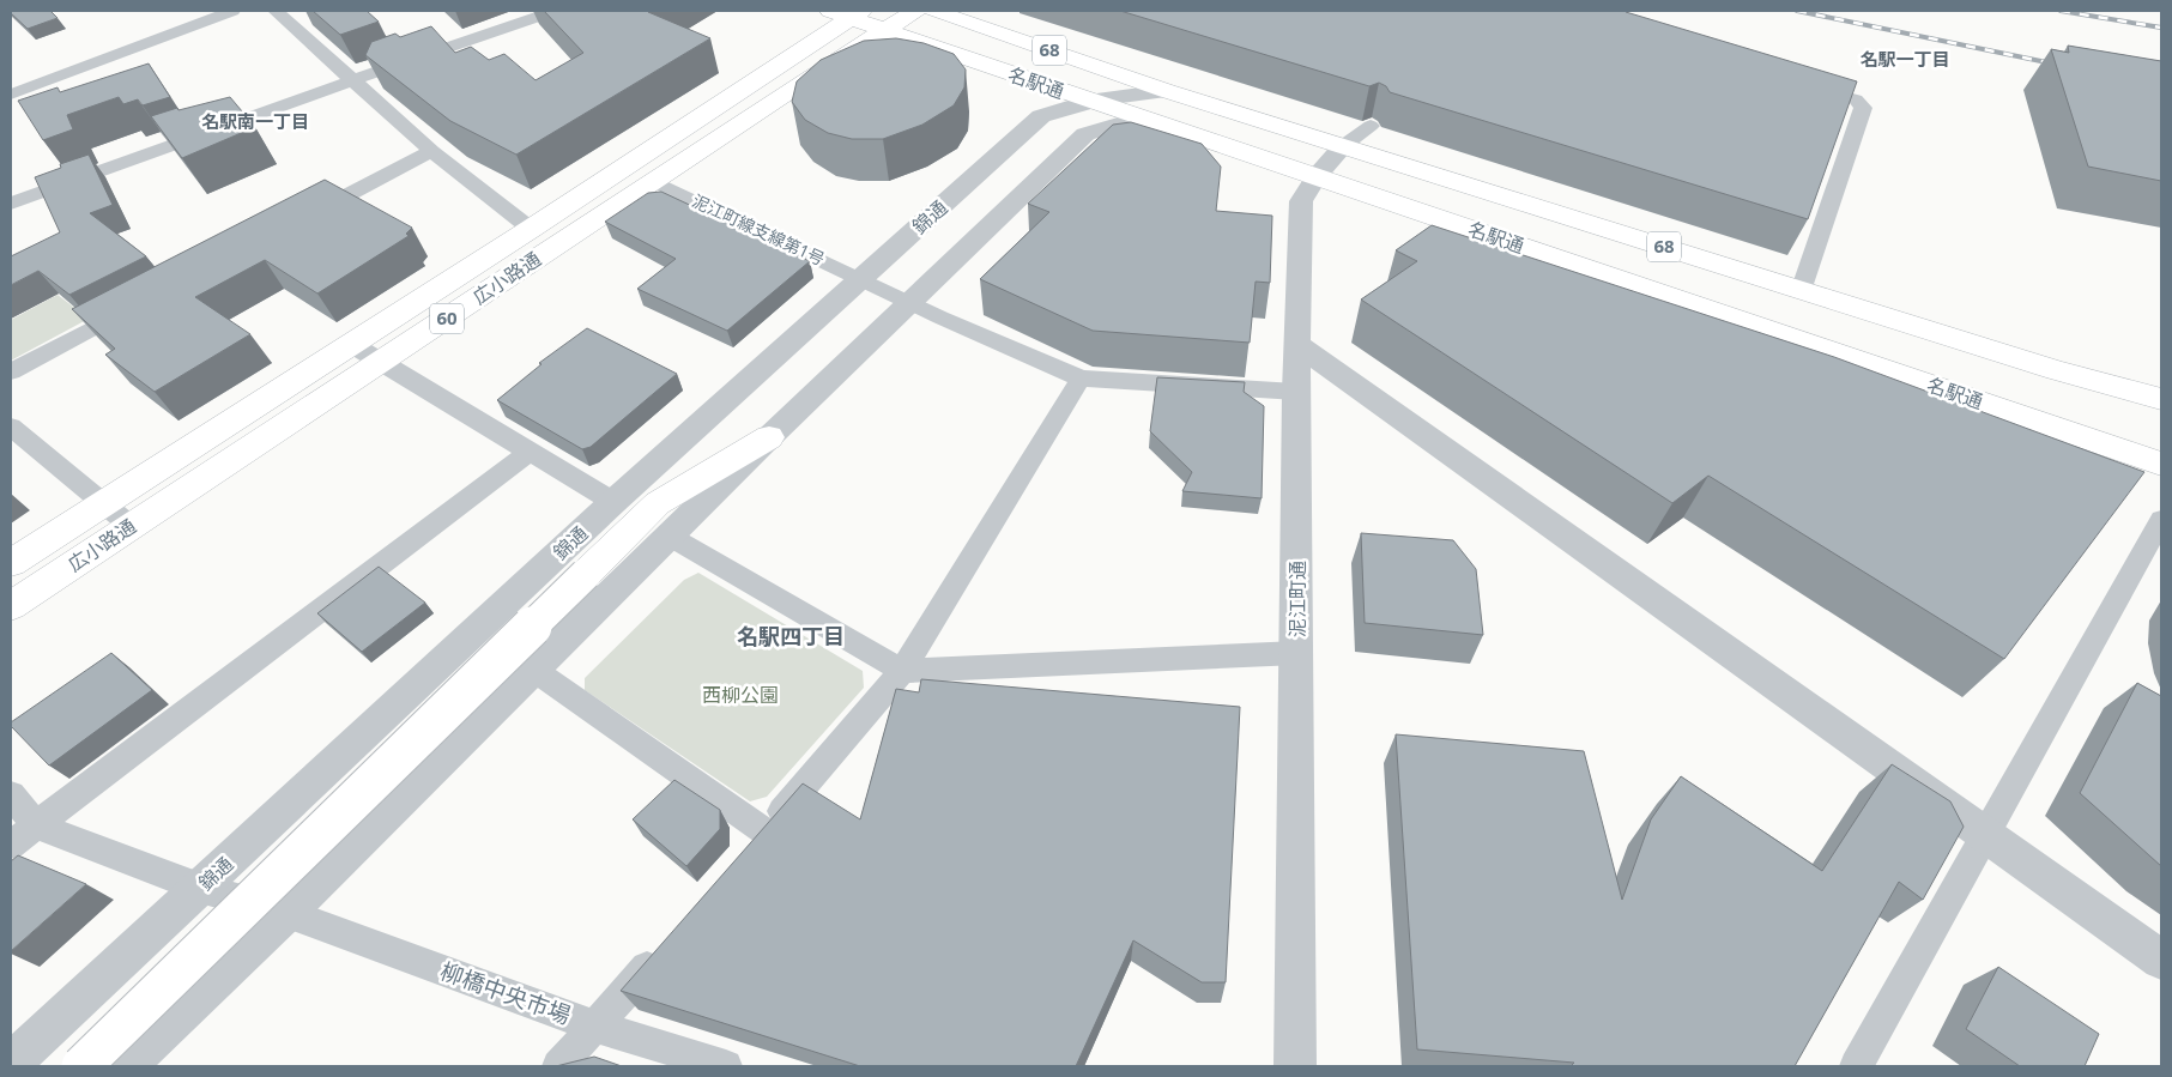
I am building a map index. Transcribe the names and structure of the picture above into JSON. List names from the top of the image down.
{
  "streets": {
    "main road": [
      "68",
      "名駅通",
      "広小路通",
      "60"
    ],
    "street": [
      "錦通",
      "泥江町線支線第1号",
      "泥江町通",
      "柳橋中央市場"
    ]
  },
  "crossings": [
    ["名駅通", "錦通"],
    ["名駅通", "広小路通"],
    ["名駅通", "泥江町通"],
    ["錦通", "泥江町線支線第1号"],
    ["錦通", "柳橋中央市場"],
    ["泥江町線支線第1号", "広小路通"]
  ],
  "districts": ["名駅一丁目", "名駅南一丁目", "名駅四丁目"],
  "parks": ["西柳公園"]
}
